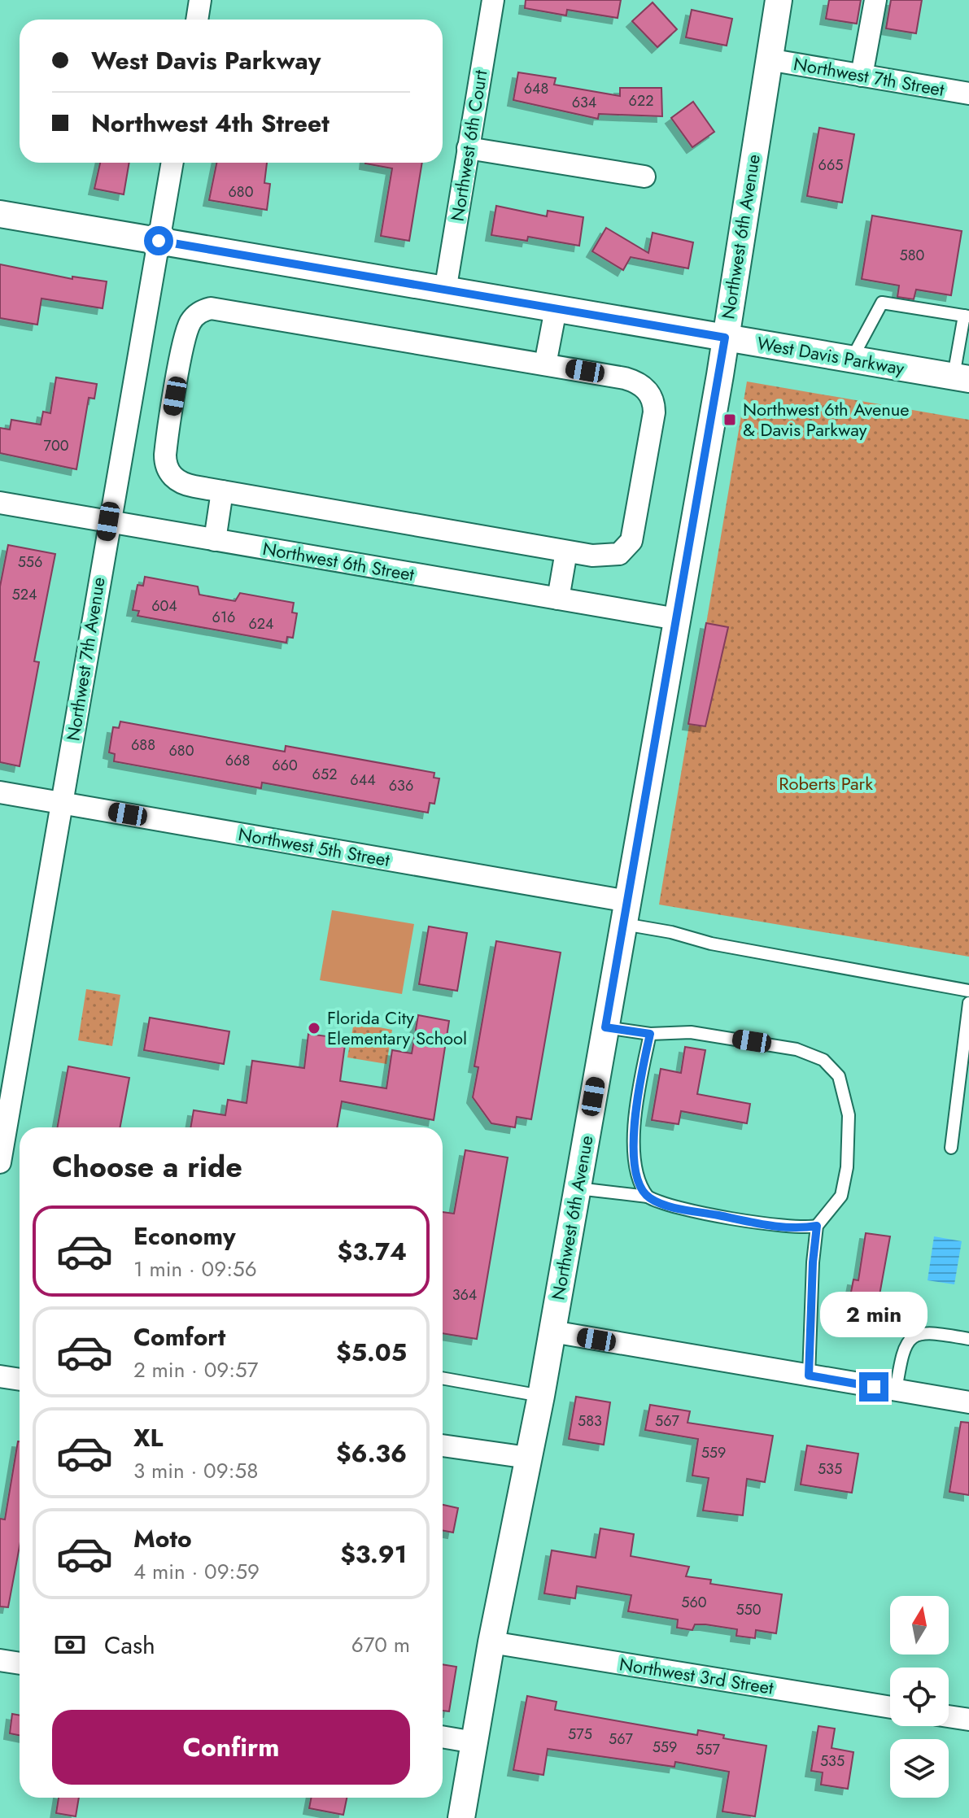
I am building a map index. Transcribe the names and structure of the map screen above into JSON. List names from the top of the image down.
{
  "streets": {
    "street": [
      "Northwest 7th Street",
      "Northwest 6th Court",
      "Northwest 6th Avenue",
      "West Davis Parkway",
      "Northwest 6th Street",
      "Northwest 7th Avenue",
      "Northwest 5th Street",
      "Northwest 3rd Street"
    ]
  },
  "crossings": [
    ["Northwest 7th Street", "Northwest 6th Avenue"],
    ["Northwest 6th Court", "West Davis Parkway"],
    ["Northwest 6th Avenue", "West Davis Parkway"],
    ["Northwest 6th Avenue", "Northwest 6th Street"],
    ["Northwest 6th Avenue", "Northwest 5th Street"],
    ["Northwest 6th Avenue", "Northwest 3rd Street"],
    ["West Davis Parkway", "Northwest 7th Avenue"],
    ["Northwest 6th Street", "Northwest 7th Avenue"],
    ["Northwest 7th Avenue", "Northwest 5th Street"]
  ],
  "parks": ["Roberts Park"],
  "places": {
    "transit": ["Northwest 6th Avenue & Davis Parkway"],
    "other": ["Florida City Elementary School"]
  },
  "house_numbers": [
    "648",
    "622",
    "634",
    "665",
    "680",
    "580",
    "700",
    "556",
    "524",
    "604",
    "616",
    "624",
    "688",
    "680",
    "668",
    "660",
    "652",
    "644",
    "636",
    "364",
    "583",
    "567",
    "559",
    "535",
    "560",
    "550",
    "575",
    "567",
    "559",
    "557",
    "535"
  ],
  "north": "top",
  "page": {
    "banner": ["West Davis Parkway", "Northwest 4th Street"],
    "heading": "Choose a ride",
    "list": [
      {
        "name": "Economy",
        "note": "1 min · 09:56",
        "value": "$3.74"
      },
      {
        "name": "Comfort",
        "note": "2 min · 09:57",
        "value": "$5.05"
      },
      {
        "name": "XL",
        "note": "3 min · 09:58",
        "value": "$6.36"
      },
      {
        "name": "Moto",
        "note": "4 min · 09:59",
        "value": "$3.91"
      }
    ],
    "bubble": "2 min",
    "pay": ["Cash", "670 m"],
    "buttons": "Confirm"
  }
}
